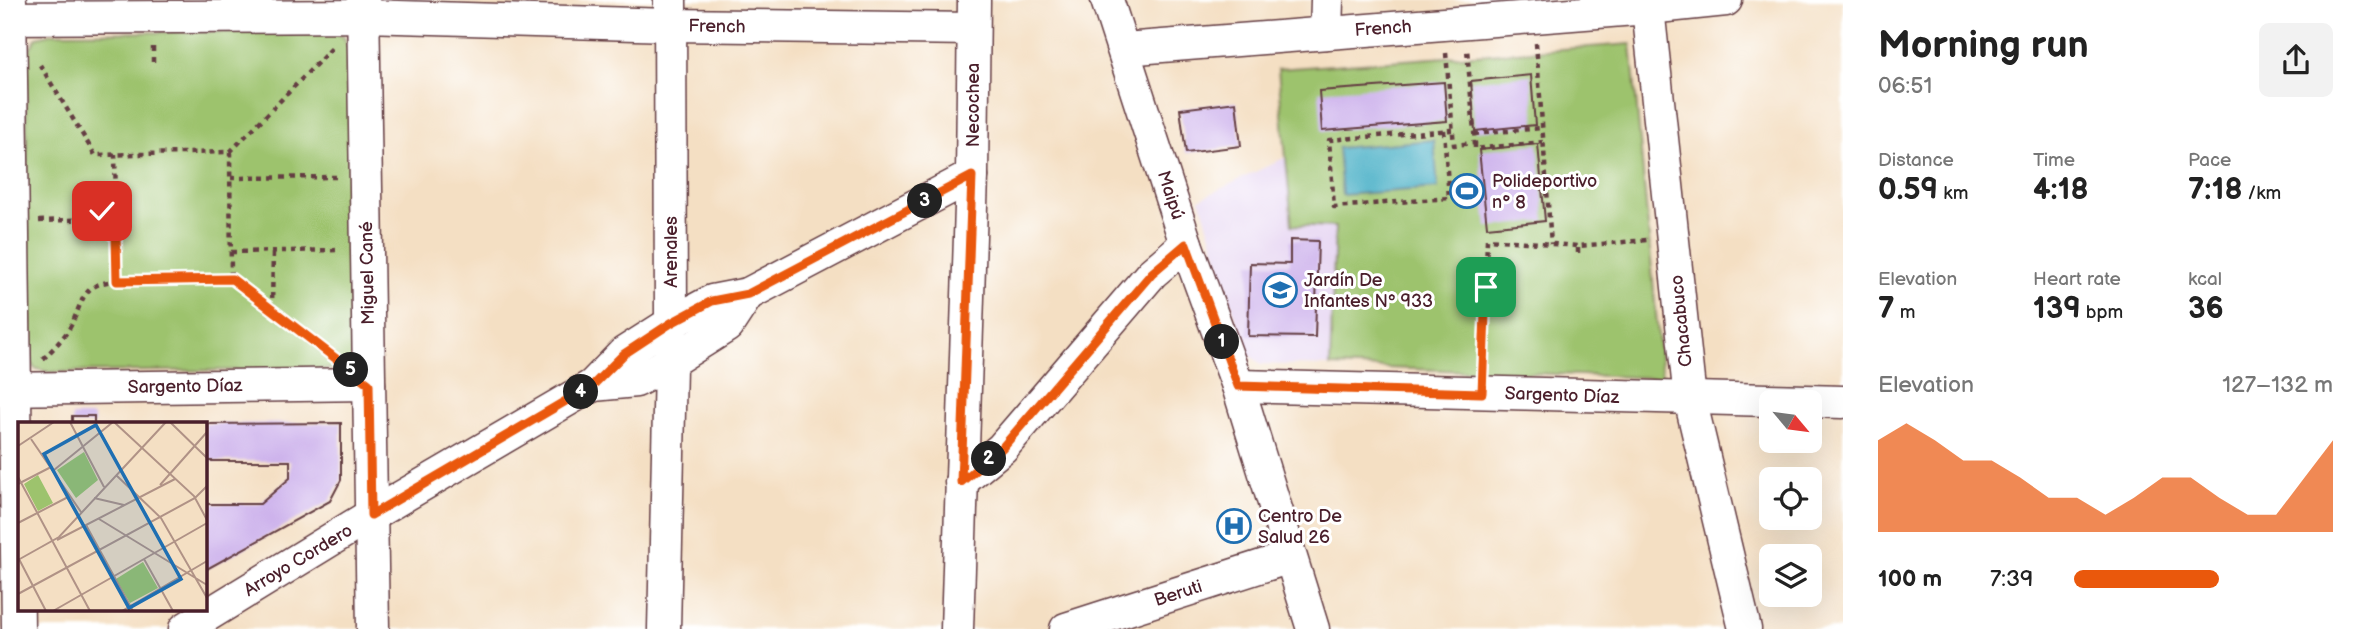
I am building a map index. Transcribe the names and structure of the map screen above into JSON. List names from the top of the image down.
{
  "streets": {
    "street": [
      "French",
      "Necochea",
      "Maipú",
      "Arenales",
      "Miguel Cané",
      "Chacabuco",
      "Sargento Díaz",
      "Arroyo Cordero",
      "Beruti"
    ]
  },
  "crossings": [
    ["French", "Necochea"],
    ["French", "Maipú"],
    ["French", "Arenales"],
    ["French", "Miguel Cané"],
    ["French", "Chacabuco"],
    ["Necochea", "Arroyo Cordero"],
    ["Maipú", "Sargento Díaz"],
    ["Maipú", "Beruti"],
    ["Arenales", "Arroyo Cordero"],
    ["Miguel Cané", "Sargento Díaz"],
    ["Miguel Cané", "Arroyo Cordero"],
    ["Chacabuco", "Sargento Díaz"]
  ],
  "places": {
    "sports": ["Polideportivo n° 8"],
    "school or university": ["Jardín De Infantes Nº 933"],
    "hospital": ["Centro De Salud 26"]
  },
  "north": "bottom right",
  "page": {
    "heading": ["Morning run", "06:51"],
    "stats": [
      ["Distance", "0.59 km"],
      ["Time", "4:18"],
      ["Pace", "7:18 /km"],
      ["Elevation", "7 m"],
      ["Heart rate", "139 bpm"],
      ["kcal", "36"]
    ],
    "pins": [
      "3",
      "1",
      "5",
      "4",
      "2"
    ],
    "chart": ["Elevation", "127–132 m"],
    "list": [
      {
        "name": "100 m",
        "note": "7:39"
      }
    ]
  }
}
